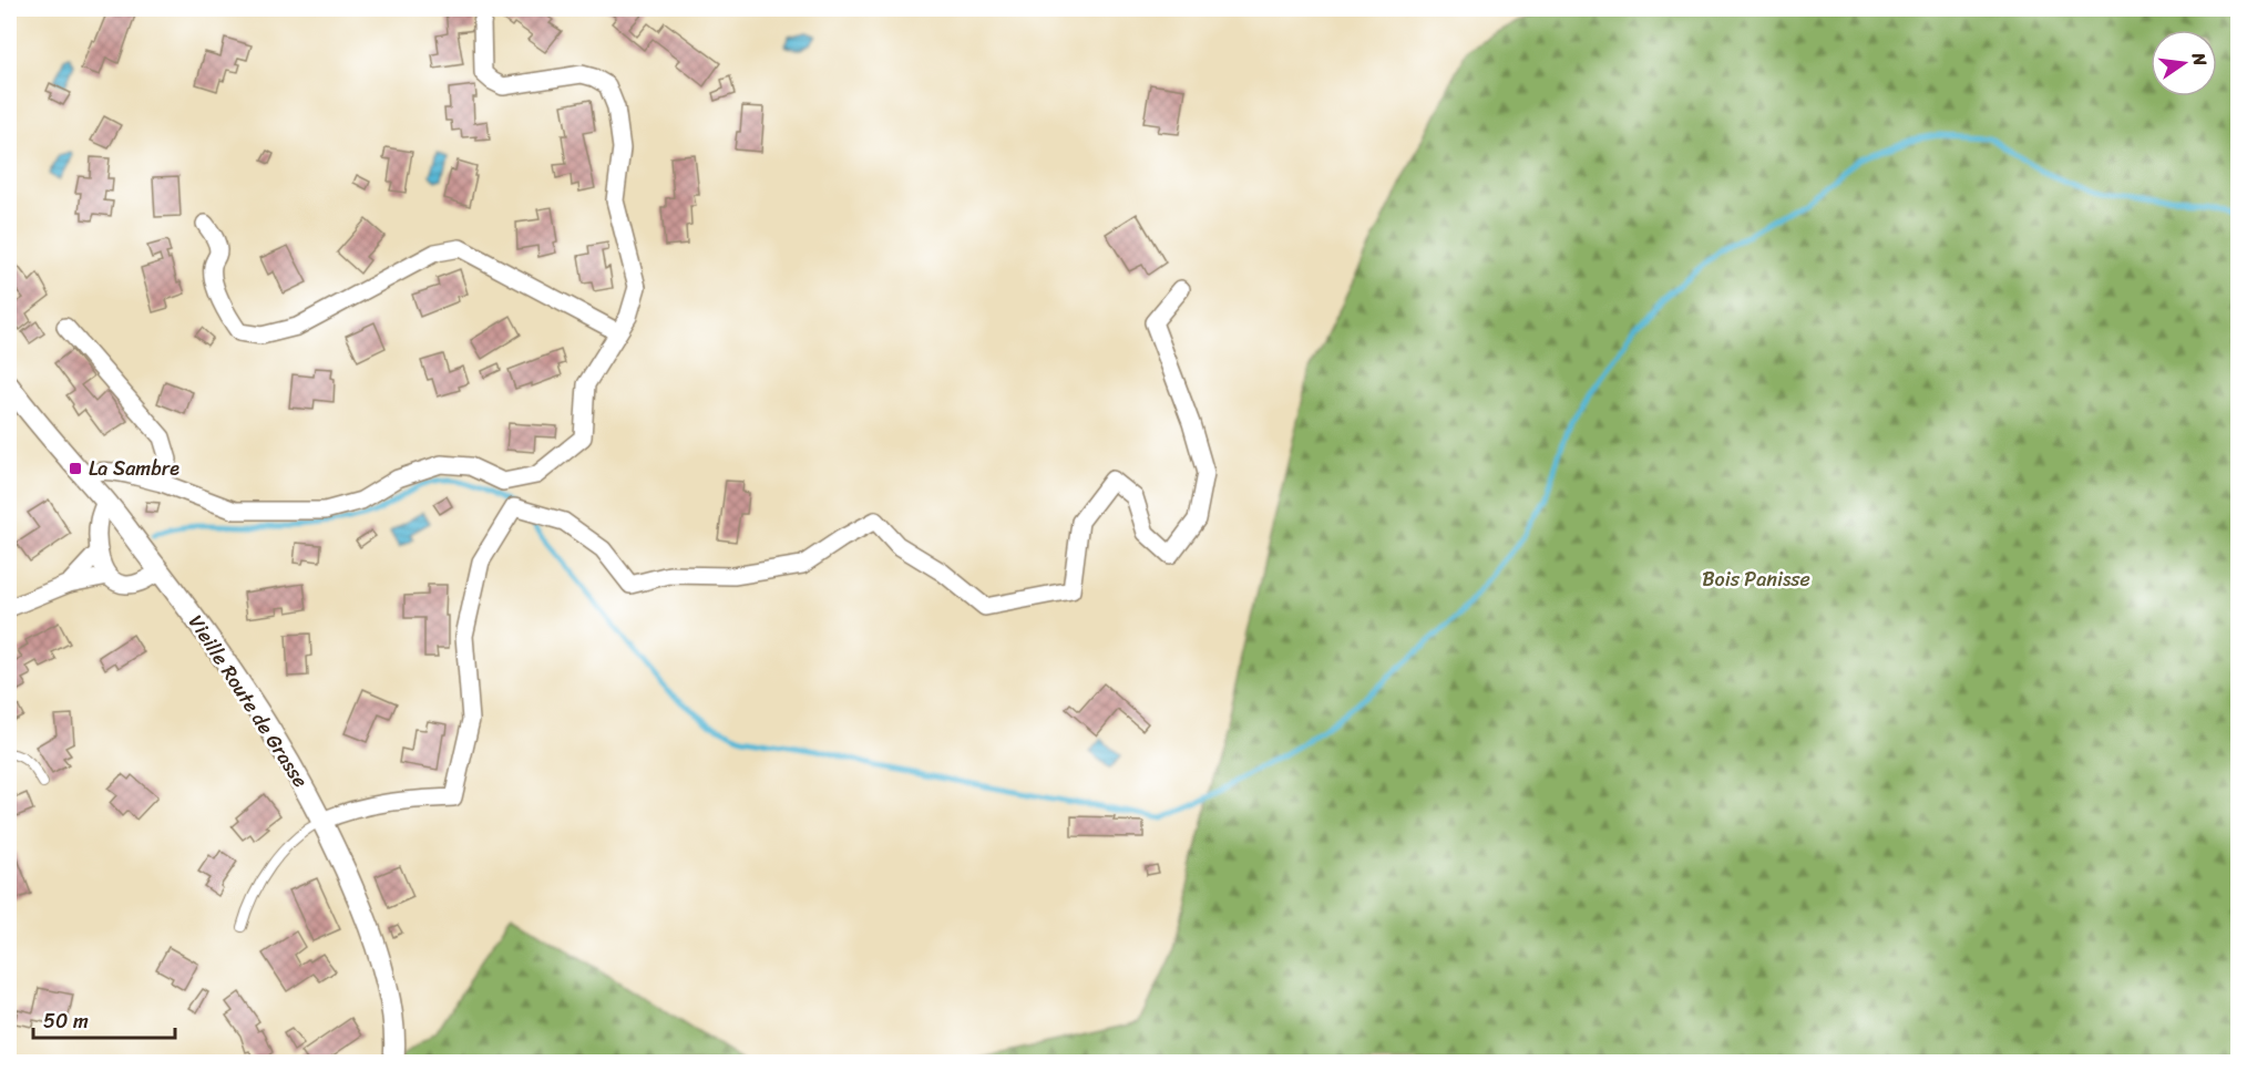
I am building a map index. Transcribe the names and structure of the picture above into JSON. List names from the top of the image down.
{
  "streets": {
    "street": ["Vieille Route de Grasse"]
  },
  "parks": ["Bois Panisse"],
  "places": {
    "transit": ["La Sambre"]
  },
  "scale_bar": "50 m",
  "north": "right"
}
